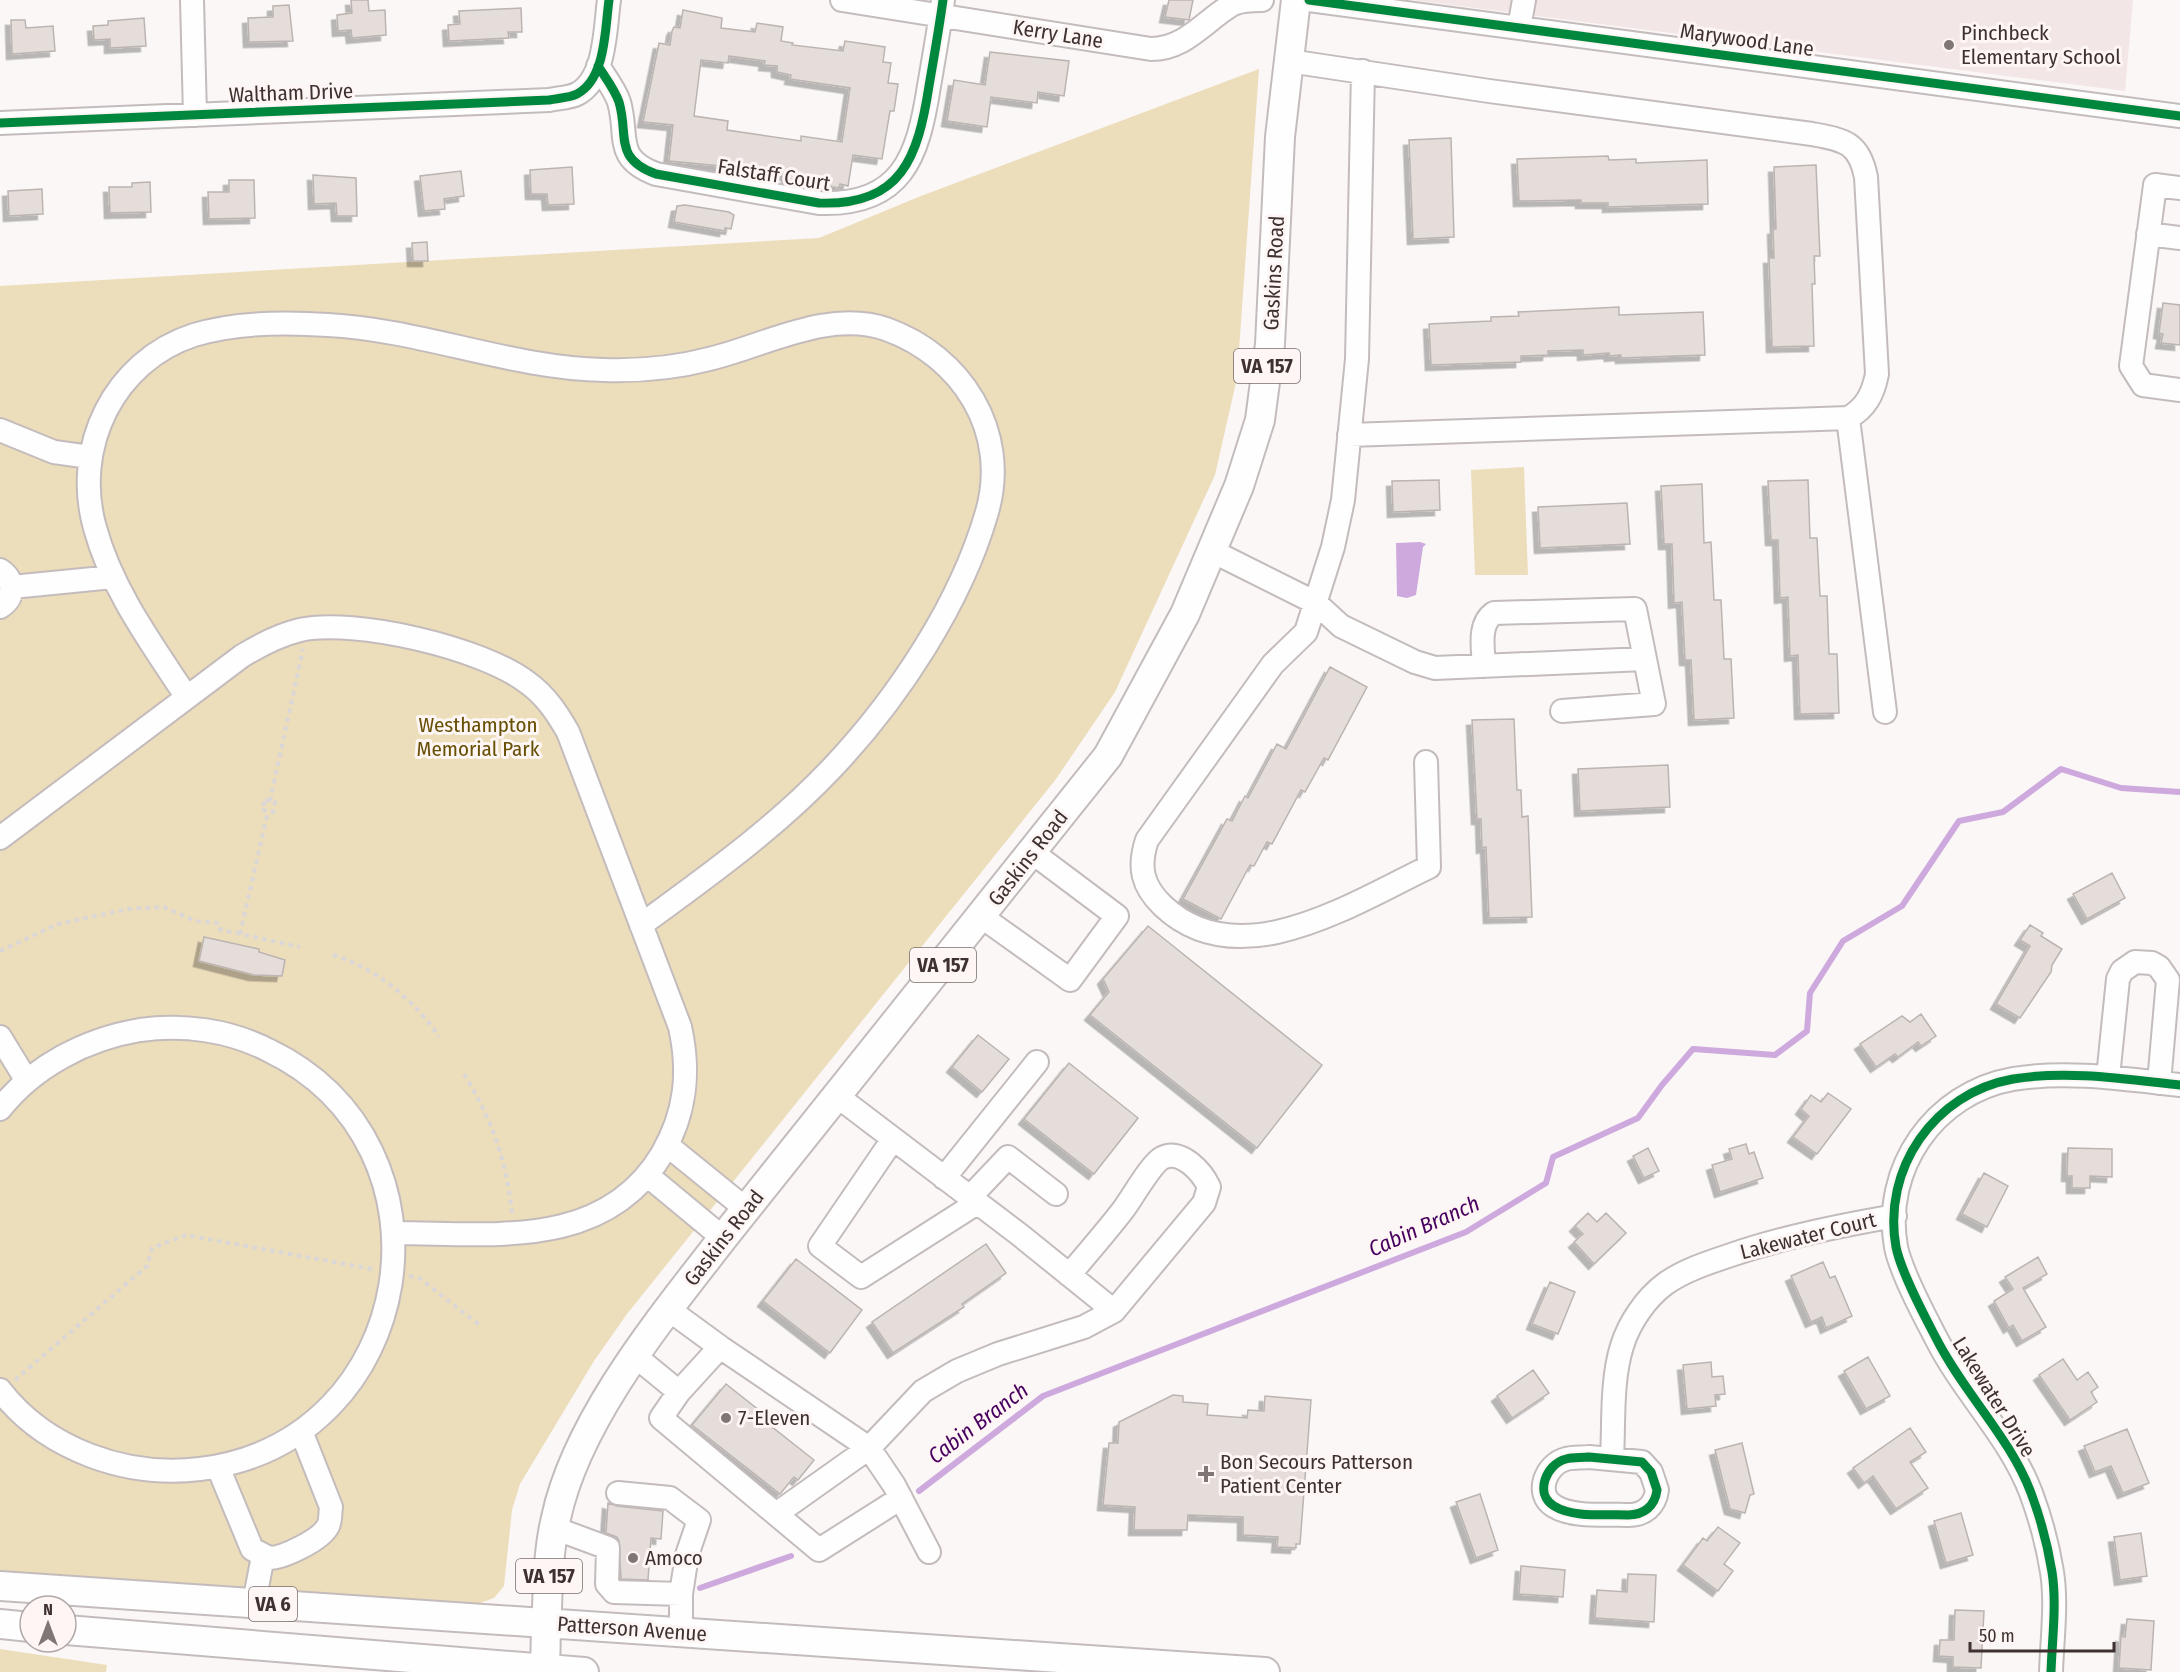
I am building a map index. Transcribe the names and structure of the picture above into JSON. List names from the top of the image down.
{
  "streets": {
    "main road": [
      "Gaskins Road",
      "VA 157",
      "VA 6",
      "Patterson Avenue"
    ],
    "street": [
      "Kerry Lane",
      "Marywood Lane",
      "Waltham Drive",
      "Falstaff Court",
      "Lakewater Court",
      "Lakewater Drive"
    ]
  },
  "crossings": [
    ["Kerry Lane", "Falstaff Court"],
    ["Waltham Drive", "Falstaff Court"],
    ["Gaskins Road", "VA 157"],
    ["Gaskins Road", "Patterson Avenue"],
    ["VA 157", "VA 6"],
    ["VA 157", "Patterson Avenue"],
    ["Lakewater Court", "Lakewater Drive"]
  ],
  "water": ["Cabin Branch"],
  "parks": ["Westhampton Memorial Park"],
  "places": {
    "other": ["Pinchbeck Elementary School", "7-Eleven", "Amoco"],
    "health": ["Bon Secours Patterson Patient Center"]
  },
  "scale_bar": "50 m",
  "north": "top"
}
